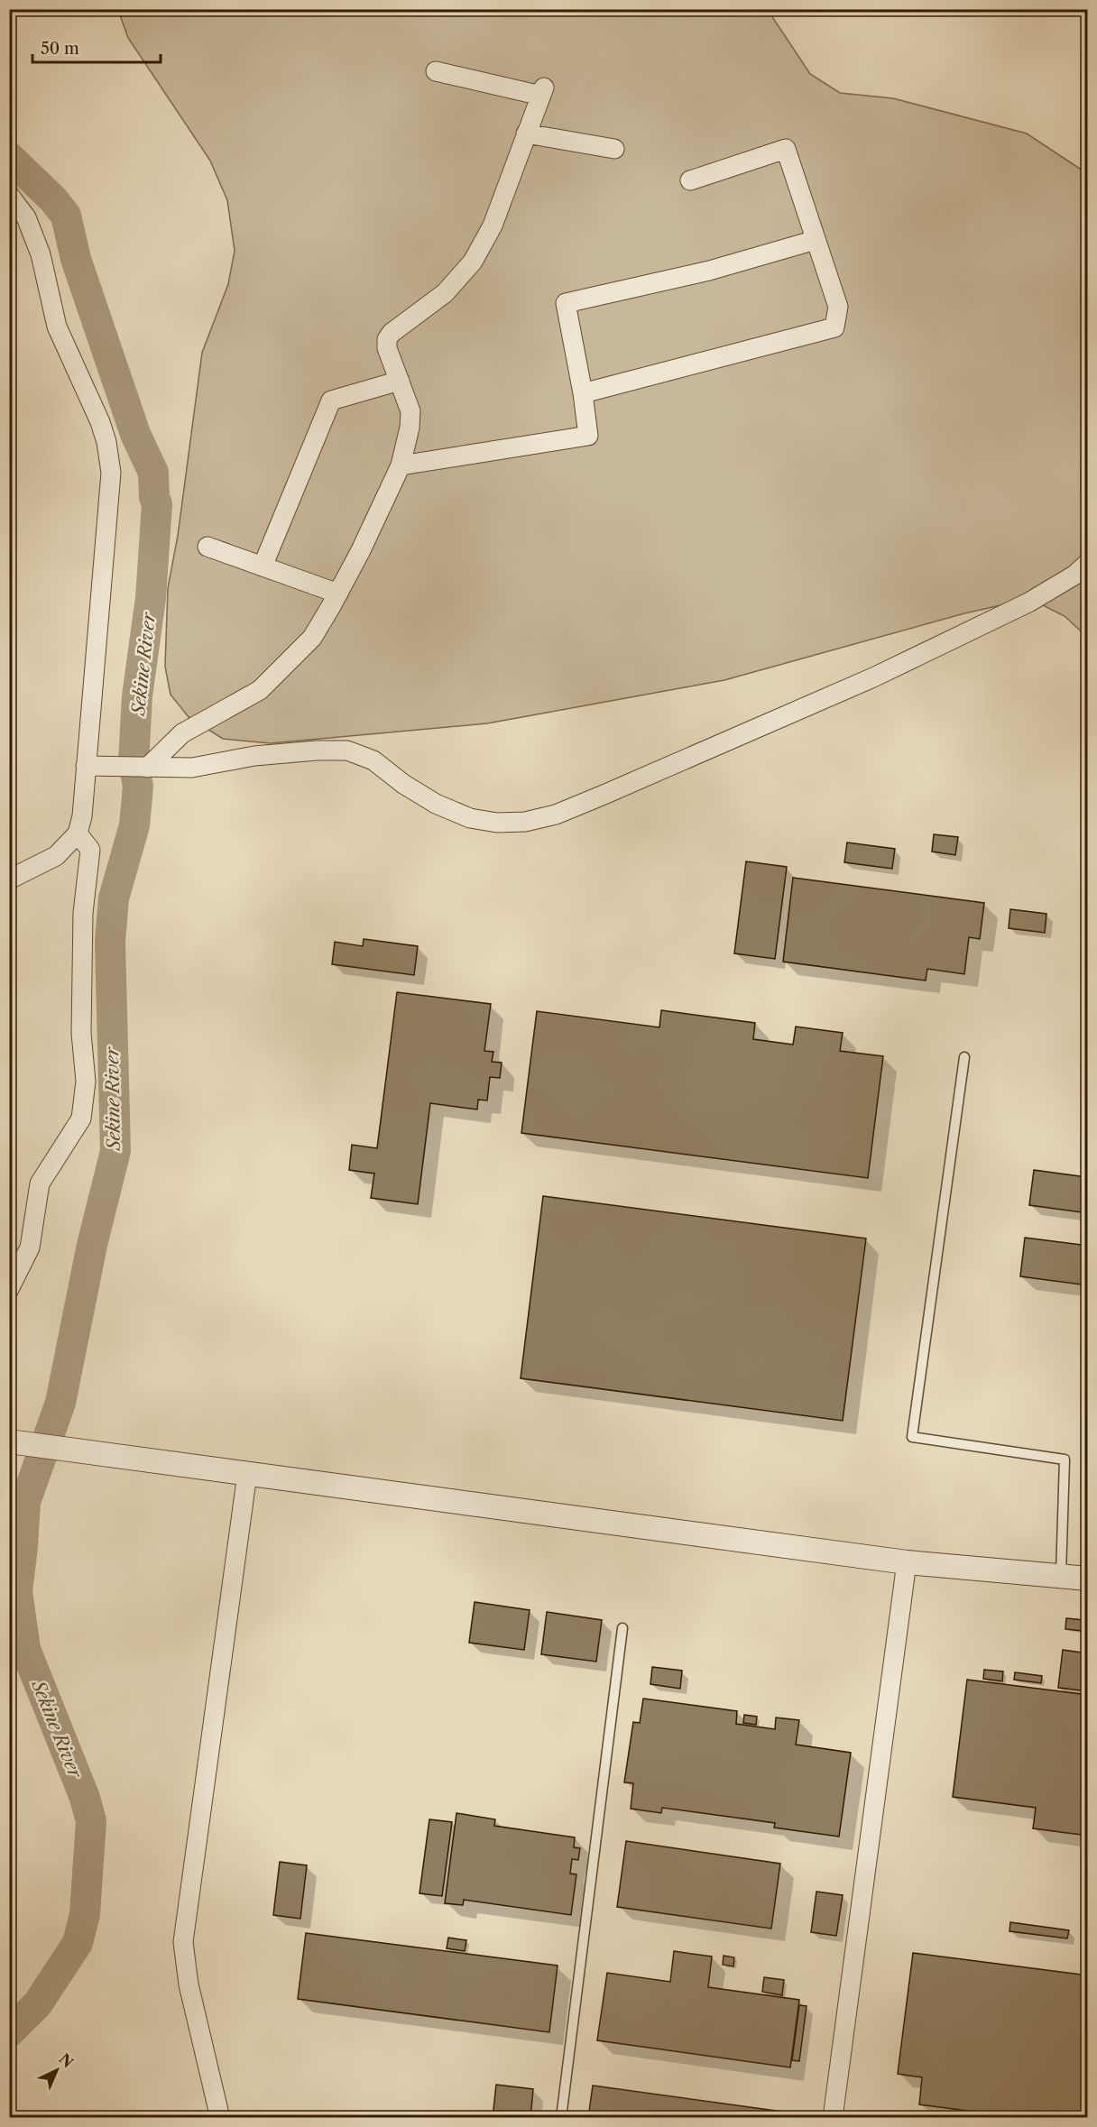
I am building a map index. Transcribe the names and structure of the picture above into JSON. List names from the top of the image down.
{
  "water": ["Sekine River"],
  "scale_bar": "50 m",
  "north": "top right"
}
